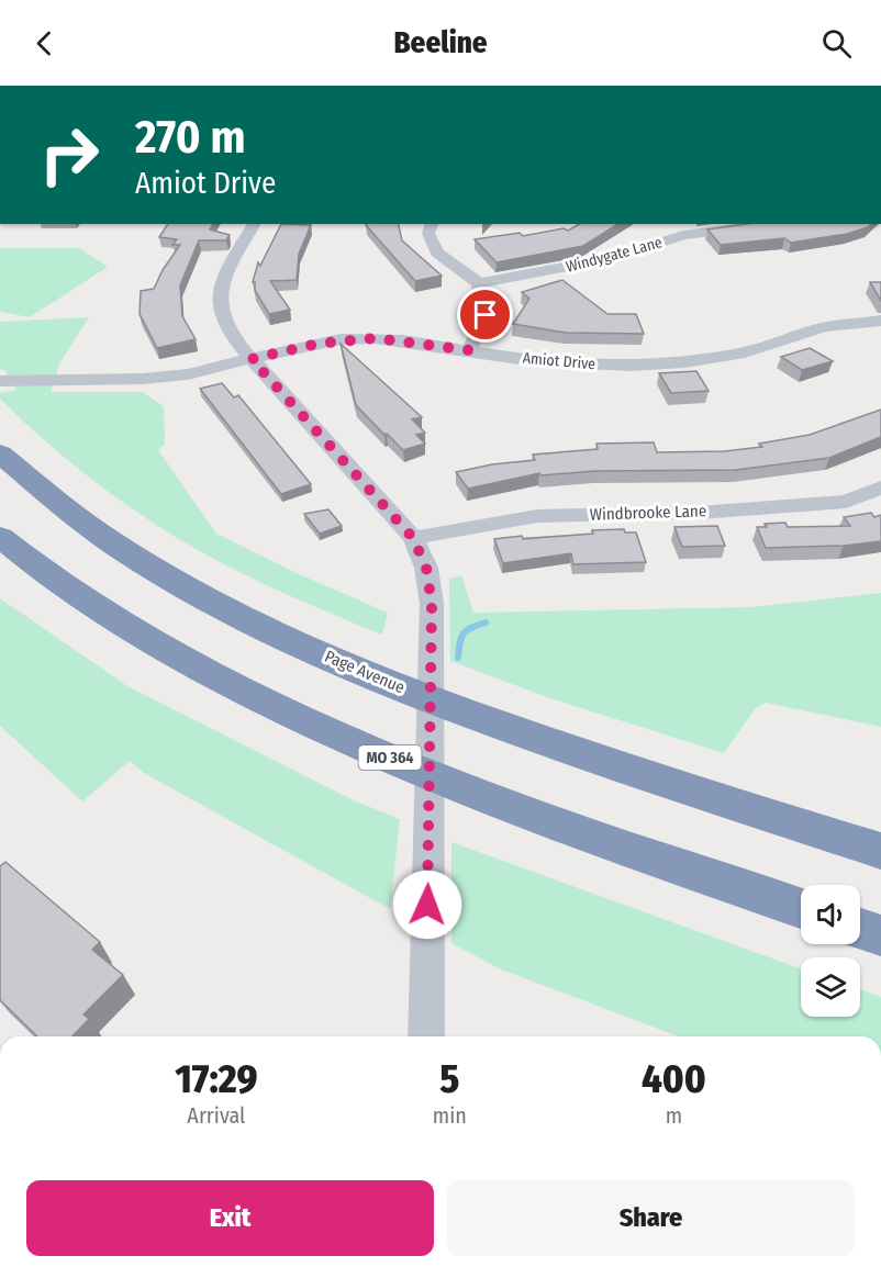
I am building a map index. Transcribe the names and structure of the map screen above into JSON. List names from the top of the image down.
{
  "streets": {
    "highway": ["Page Avenue", "MO 364"],
    "street": ["Windygate Lane", "Amiot Drive", "Windbrooke Lane"]
  },
  "page": {
    "header": "Beeline",
    "turn": ["270 m", "Amiot Drive"],
    "eta": [
      "17:29",
      "Arrival",
      "5",
      "min",
      "400",
      "m"
    ],
    "buttons": ["Exit", "Share"]
  }
}
